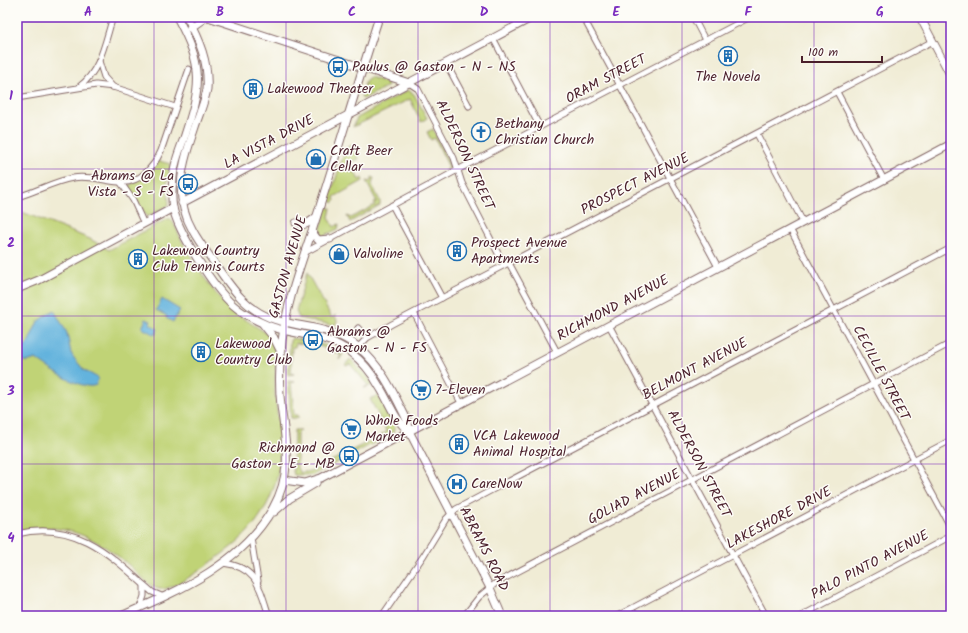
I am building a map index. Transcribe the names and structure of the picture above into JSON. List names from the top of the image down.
{
  "streets": {
    "street": [
      "ORAM STREET",
      "LA VISTA DRIVE",
      "ALDERSON STREET",
      "PROSPECT AVENUE",
      "GASTON AVENUE",
      "RICHMOND AVENUE",
      "BELMONT AVENUE",
      "CECILLE STREET",
      "GOLIAD AVENUE",
      "LAKESHORE DRIVE",
      "ABRAMS ROAD",
      "PALO PINTO AVENUE"
    ]
  },
  "crossings": [
    ["ORAM STREET", "ALDERSON STREET"],
    ["ORAM STREET", "GASTON AVENUE"],
    ["LA VISTA DRIVE", "ALDERSON STREET"],
    ["LA VISTA DRIVE", "GASTON AVENUE"],
    ["LA VISTA DRIVE", "ABRAMS ROAD"],
    ["ALDERSON STREET", "PROSPECT AVENUE"],
    ["ALDERSON STREET", "GASTON AVENUE"],
    ["ALDERSON STREET", "RICHMOND AVENUE"],
    ["ALDERSON STREET", "BELMONT AVENUE"],
    ["ALDERSON STREET", "GOLIAD AVENUE"],
    ["ALDERSON STREET", "LAKESHORE DRIVE"],
    ["PROSPECT AVENUE", "ABRAMS ROAD"],
    ["GASTON AVENUE", "RICHMOND AVENUE"],
    ["GASTON AVENUE", "ABRAMS ROAD"],
    ["RICHMOND AVENUE", "CECILLE STREET"],
    ["RICHMOND AVENUE", "ABRAMS ROAD"],
    ["BELMONT AVENUE", "CECILLE STREET"],
    ["BELMONT AVENUE", "ABRAMS ROAD"],
    ["CECILLE STREET", "GOLIAD AVENUE"],
    ["CECILLE STREET", "LAKESHORE DRIVE"],
    ["GOLIAD AVENUE", "ABRAMS ROAD"]
  ],
  "places": {
    "building": [
      "The Novela",
      "Lakewood Theater",
      "Prospect Avenue Apartments",
      "Lakewood Country Club Tennis Courts",
      "Lakewood Country Club",
      "VCA Lakewood Animal Hospital"
    ],
    "bus stop": [
      "Paulus @ Gaston - N - NS",
      "Abrams @ La Vista - S - FS",
      "Abrams @ Gaston - N - FS",
      "Richmond @ Gaston - E - MB"
    ],
    "church": ["Bethany Christian Church"],
    "shop": ["Craft Beer Cellar", "Valvoline"],
    "supermarket": ["7-Eleven", "Whole Foods Market"],
    "hospital": ["CareNow"]
  },
  "scale_bar": "100 m",
  "grid": {
    "columns": [
      "A",
      "B",
      "C",
      "D",
      "E",
      "F",
      "G"
    ],
    "rows": [
      "1",
      "2",
      "3",
      "4"
    ]
  }
}
